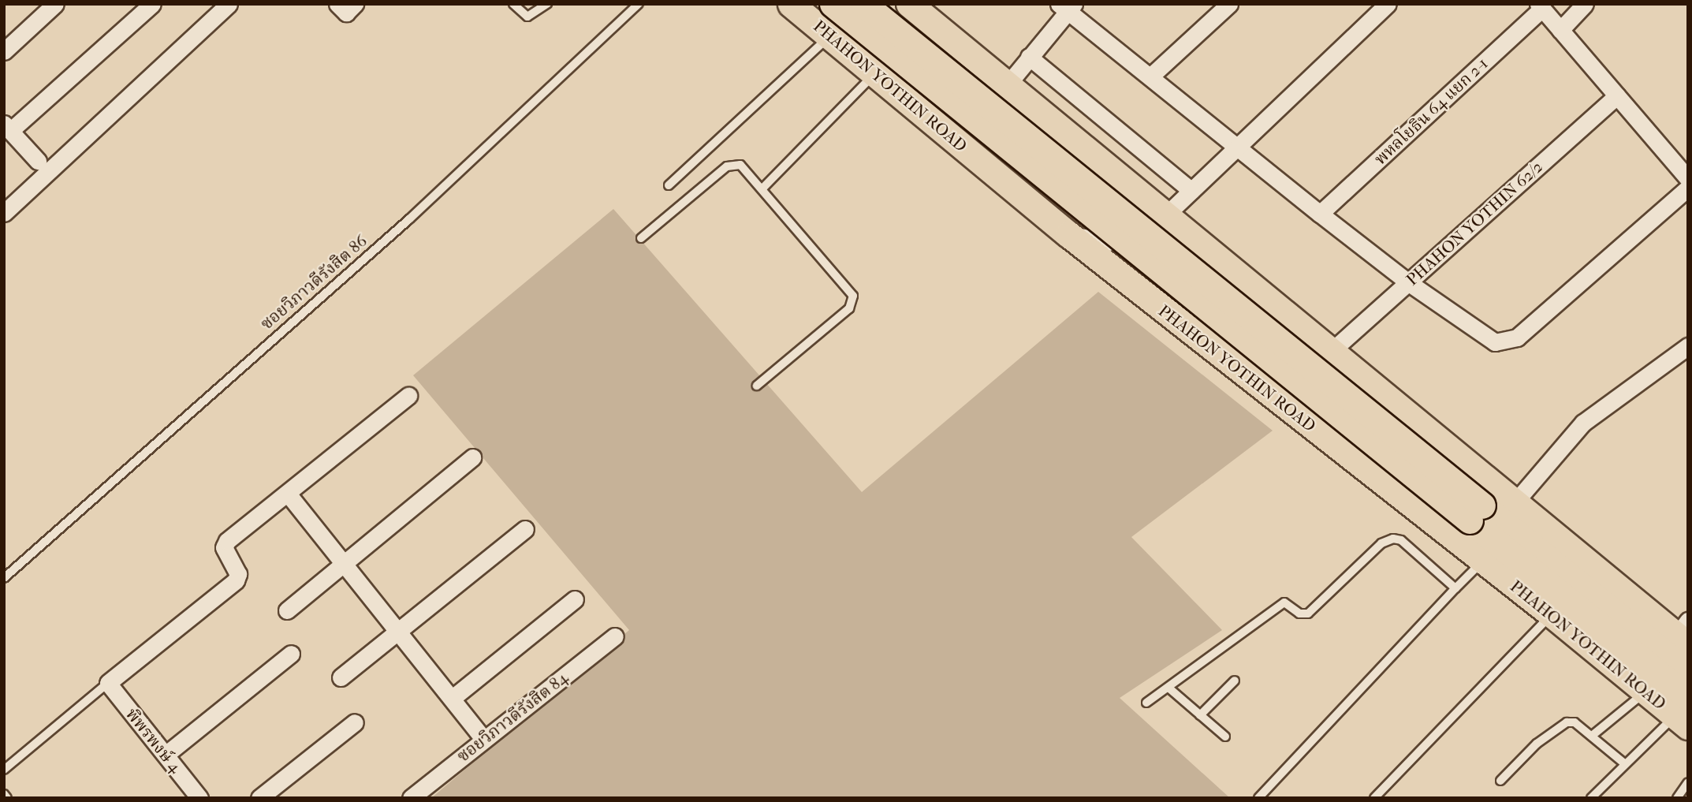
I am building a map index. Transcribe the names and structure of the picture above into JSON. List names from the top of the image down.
{
  "streets": {
    "main road": ["PHAHON YOTHIN ROAD"],
    "street": [
      "พหลโยธิน 64 แยก 2-1",
      "PHAHON YOTHIN 62/2",
      "ซอยวิภาวดีรังสิต 84",
      "พิพรพงษ์ 4"
    ],
    "lane": ["ซอยวิภาวดีรังสิต 86"]
  }
}
